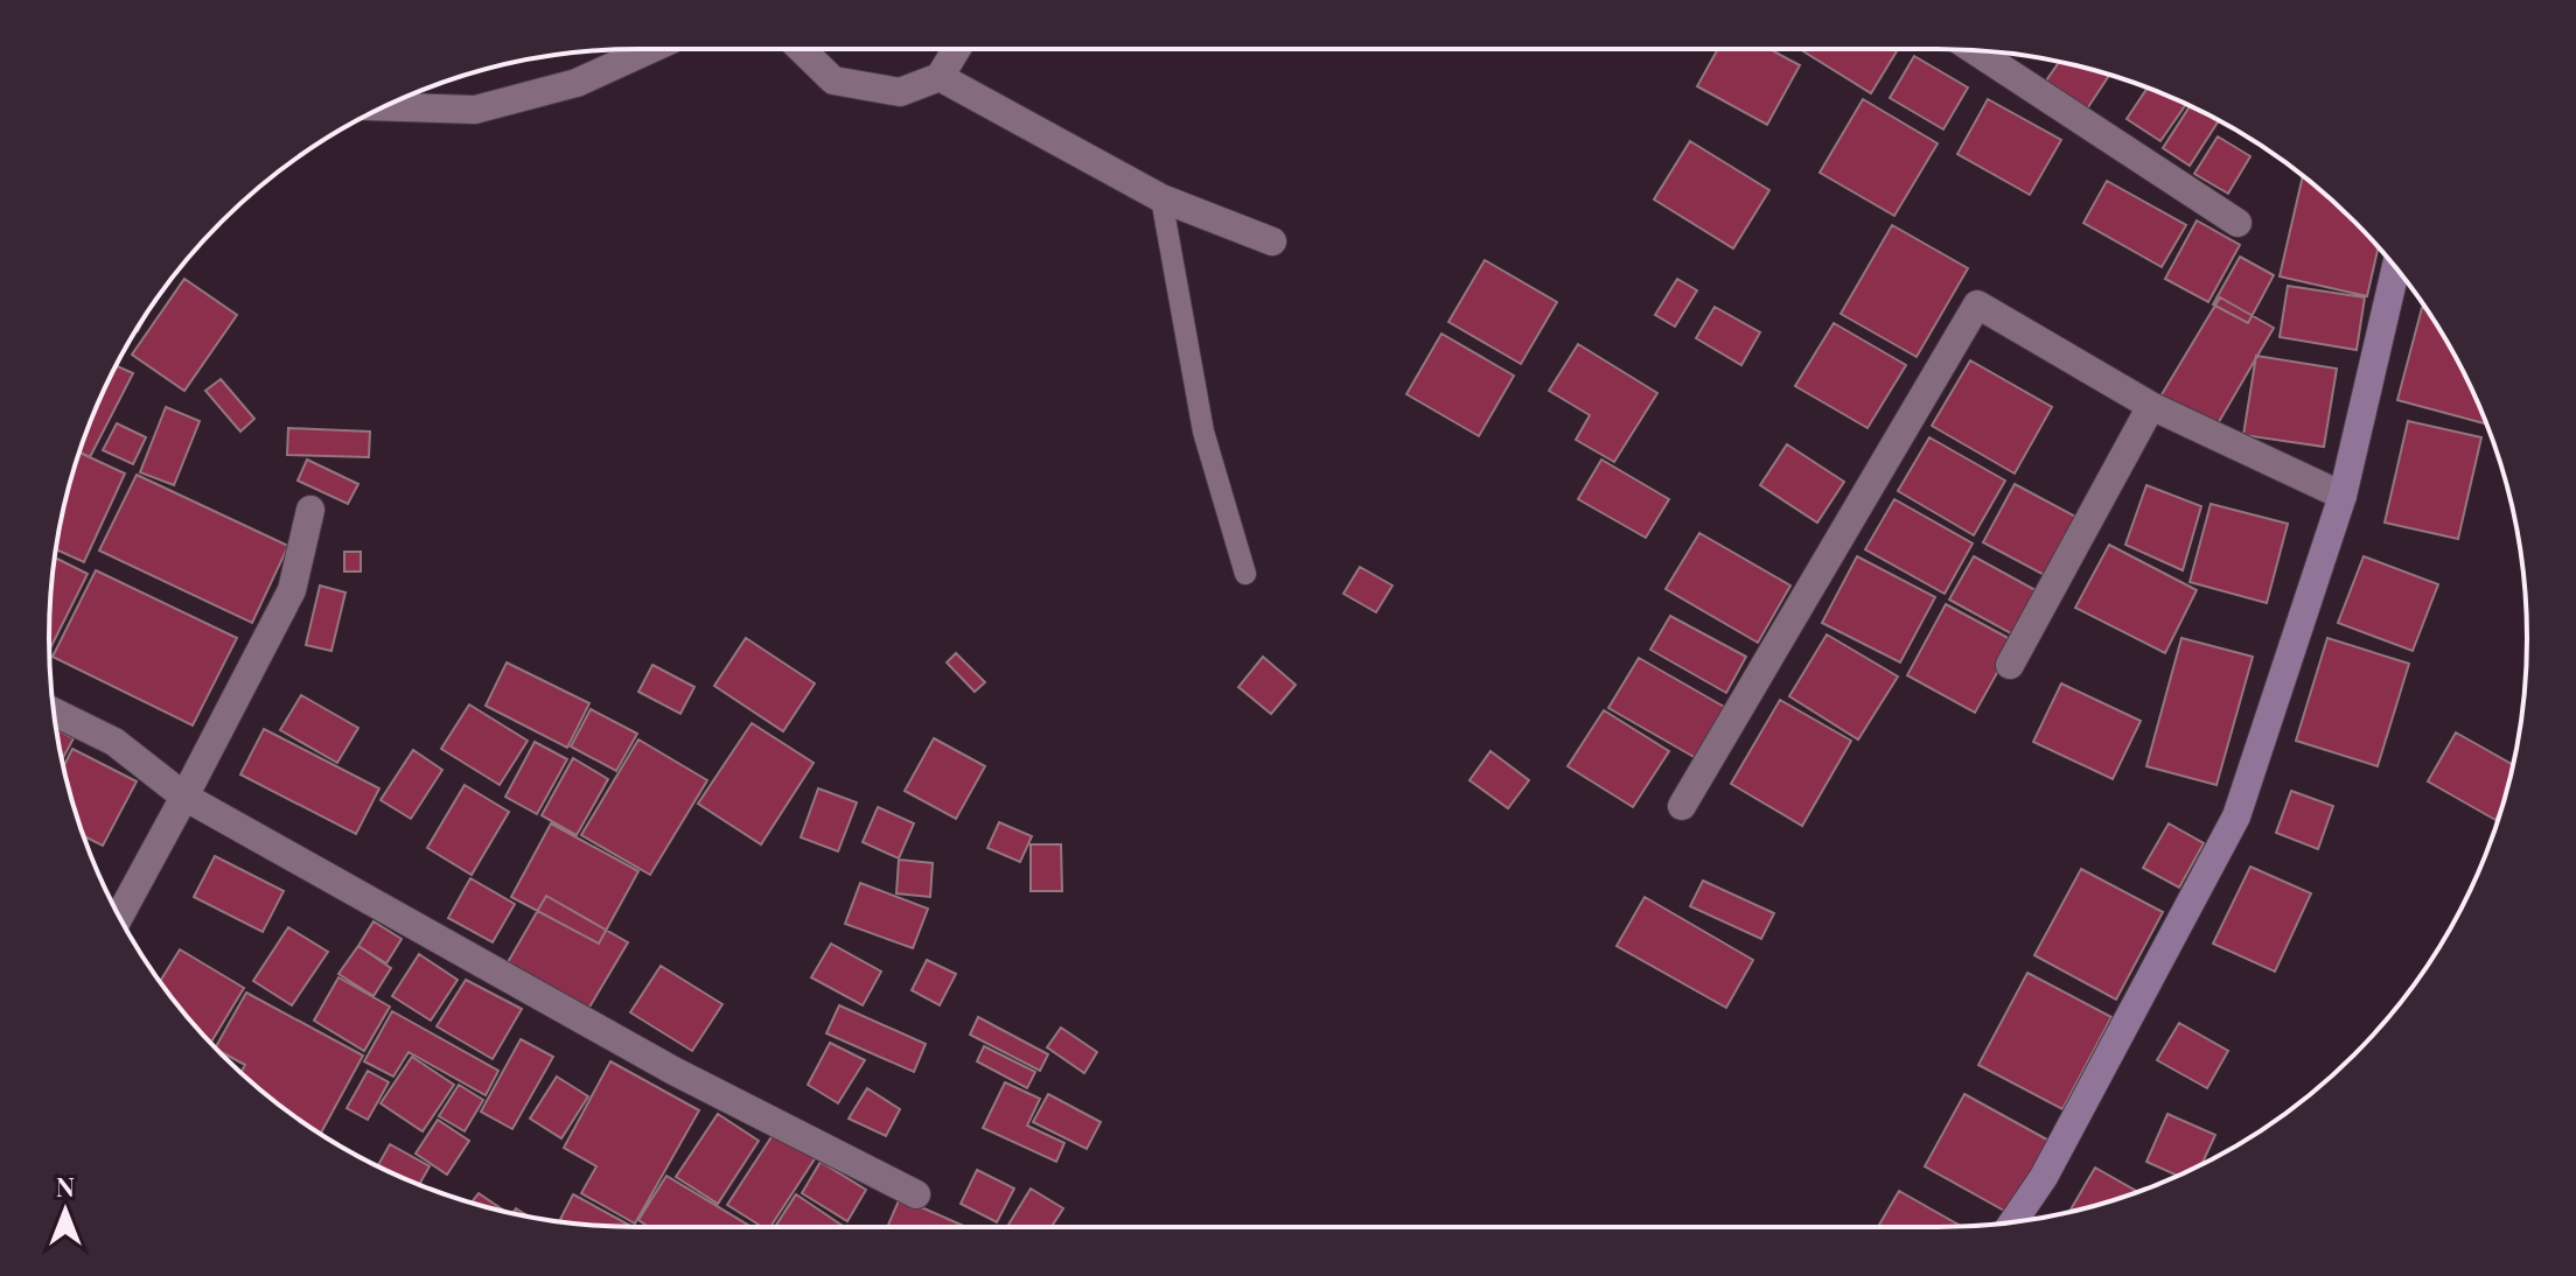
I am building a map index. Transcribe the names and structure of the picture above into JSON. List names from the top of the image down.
{
  "north": "top"
}
